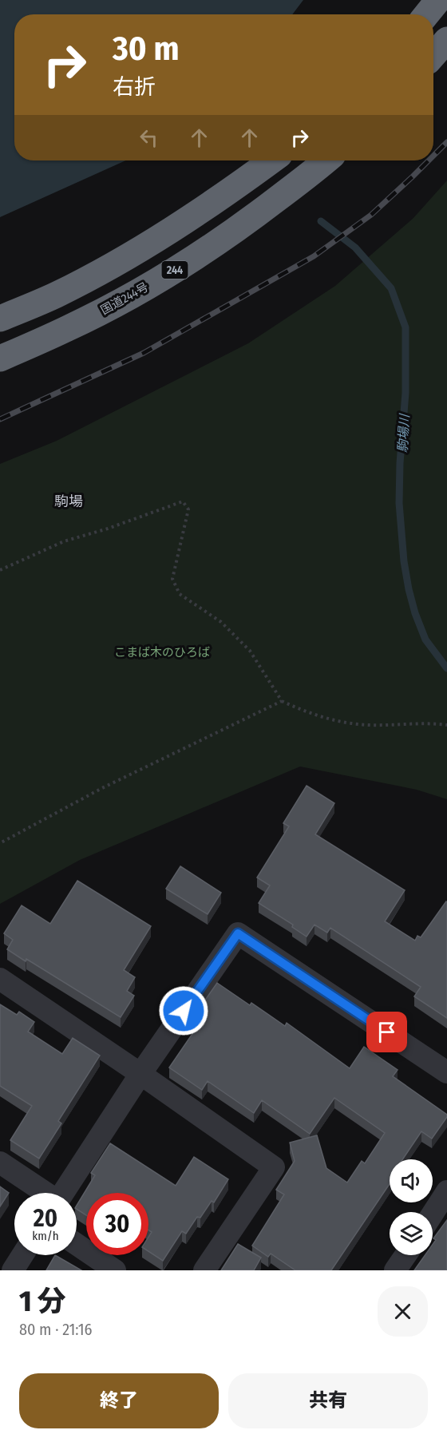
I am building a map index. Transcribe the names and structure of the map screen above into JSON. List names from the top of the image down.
{
  "streets": {
    "highway": ["244", "国道244号"]
  },
  "districts": ["駒場"],
  "water": ["駒場川"],
  "parks": ["こまば木のひろば"],
  "page": {
    "turn": ["30 m", "右折"],
    "speed": "20 km/h",
    "limit": "30",
    "heading": ["1 分", "80 m · 21:16"],
    "buttons": ["終了", "共有"]
  }
}
